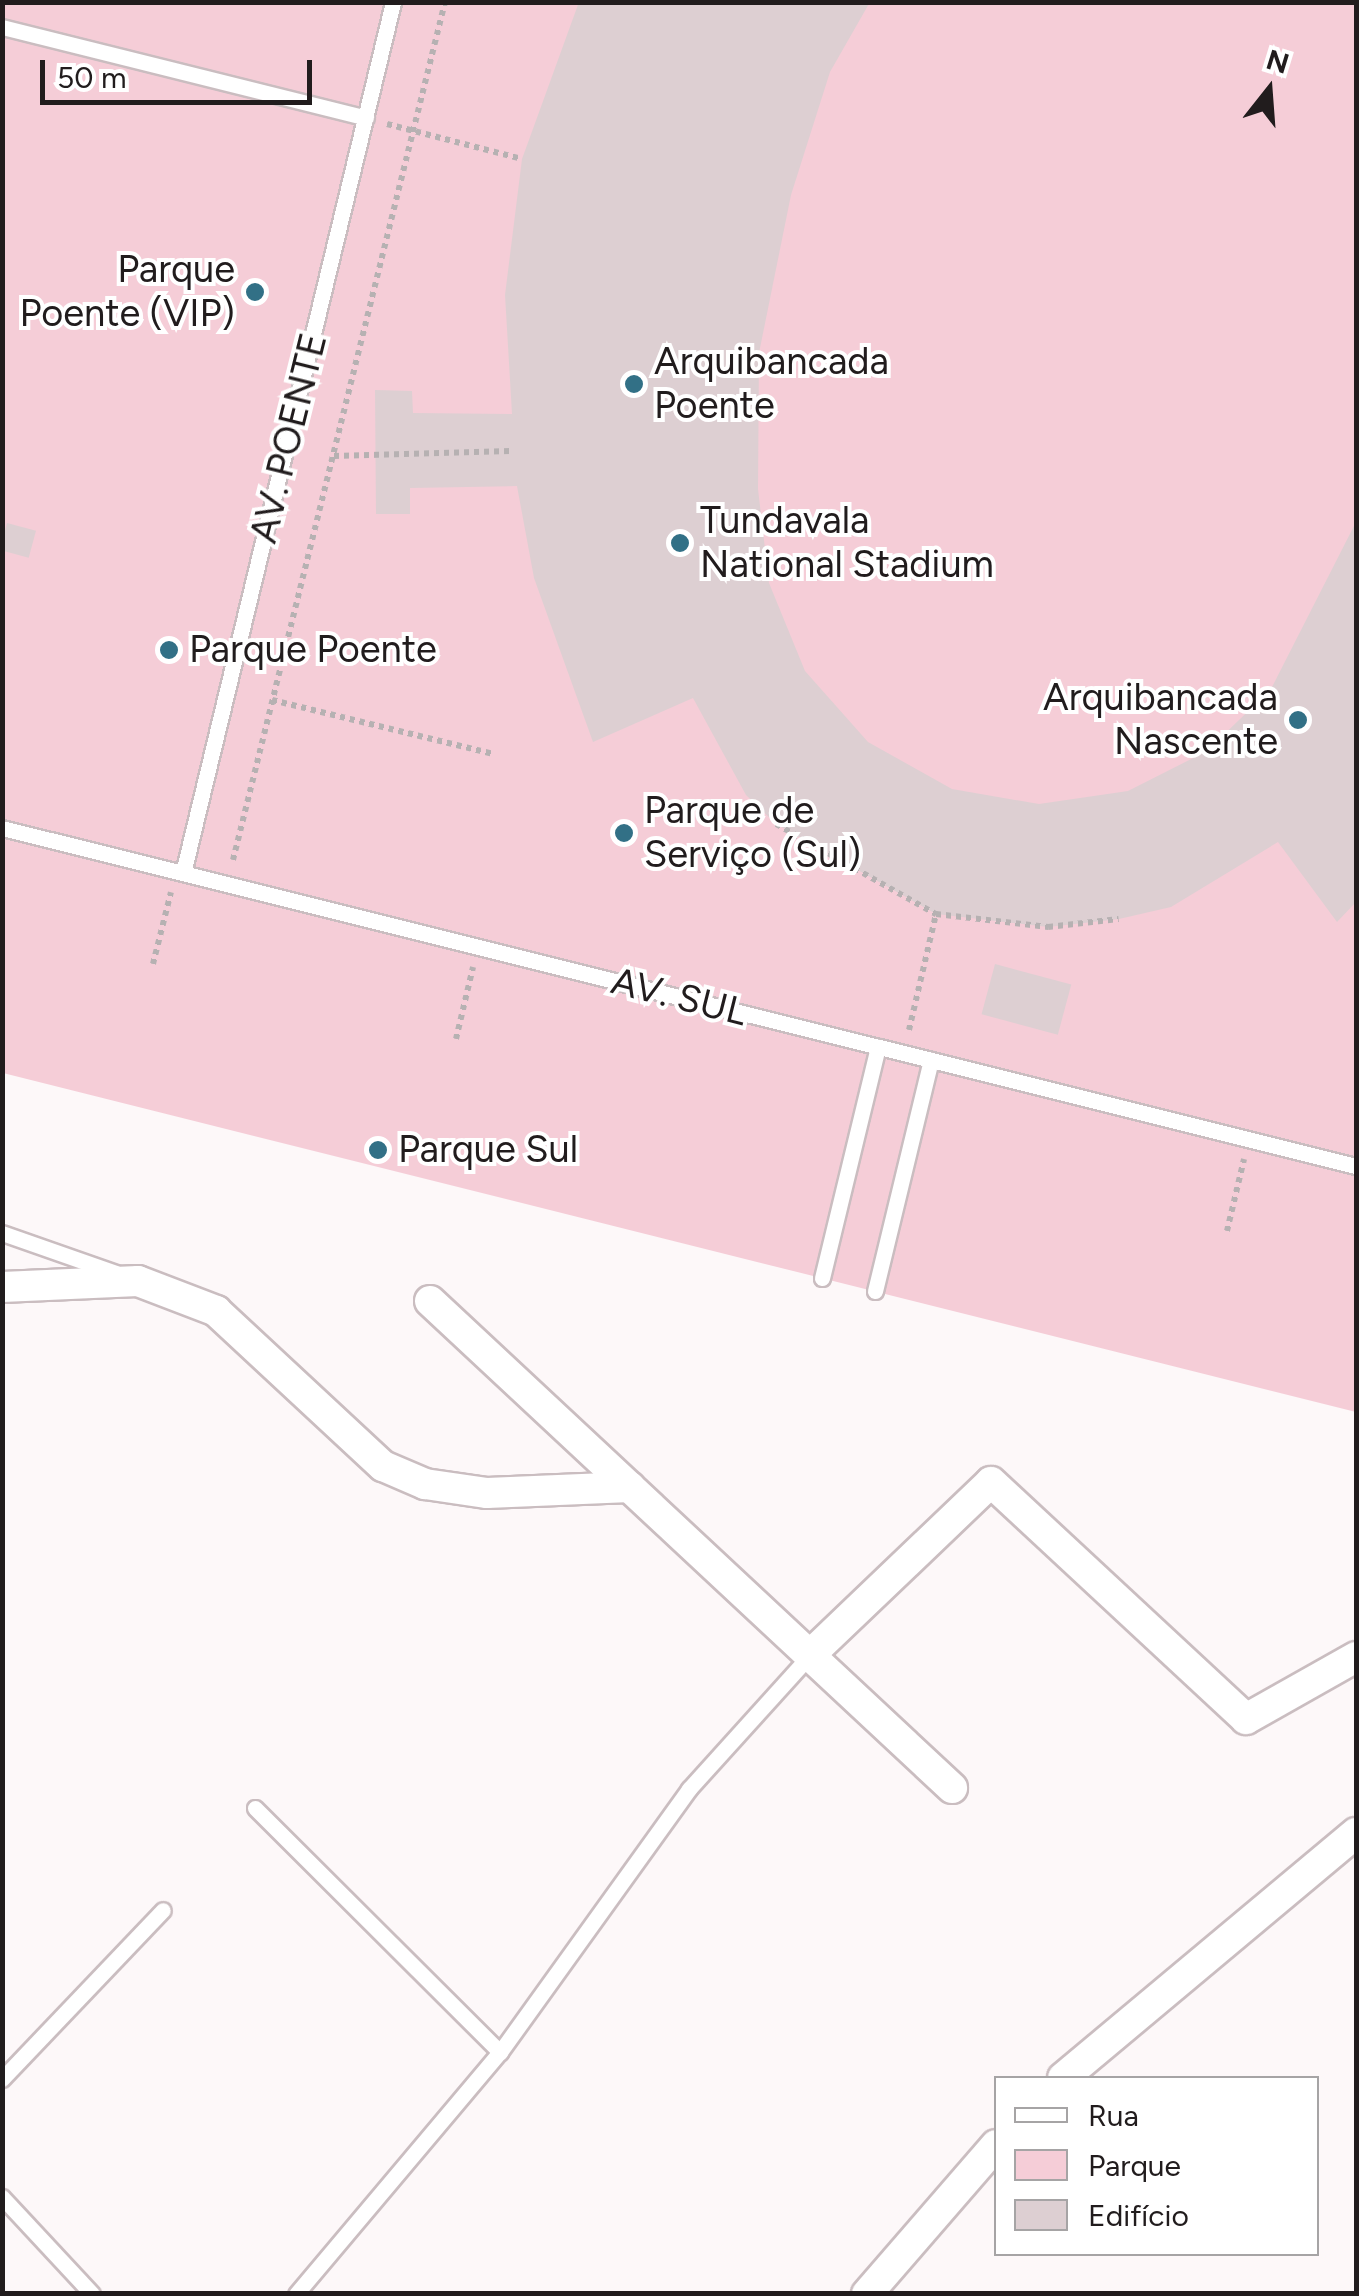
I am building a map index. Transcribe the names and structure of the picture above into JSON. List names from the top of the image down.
{
  "streets": {
    "lane": ["AV. POENTE", "AV. SUL"]
  },
  "crossings": [
    ["AV. POENTE", "AV. SUL"]
  ],
  "places": [
    "Parque Poente (VIP)",
    "Arquibancada Poente",
    "Tundavala National Stadium",
    "Parque Poente",
    "Arquibancada Nascente",
    "Parque de Serviço (Sul)",
    "Parque Sul"
  ],
  "legend": ["Rua", "Parque", "Edifício"],
  "scale_bar": "50 m",
  "north": "top"
}
